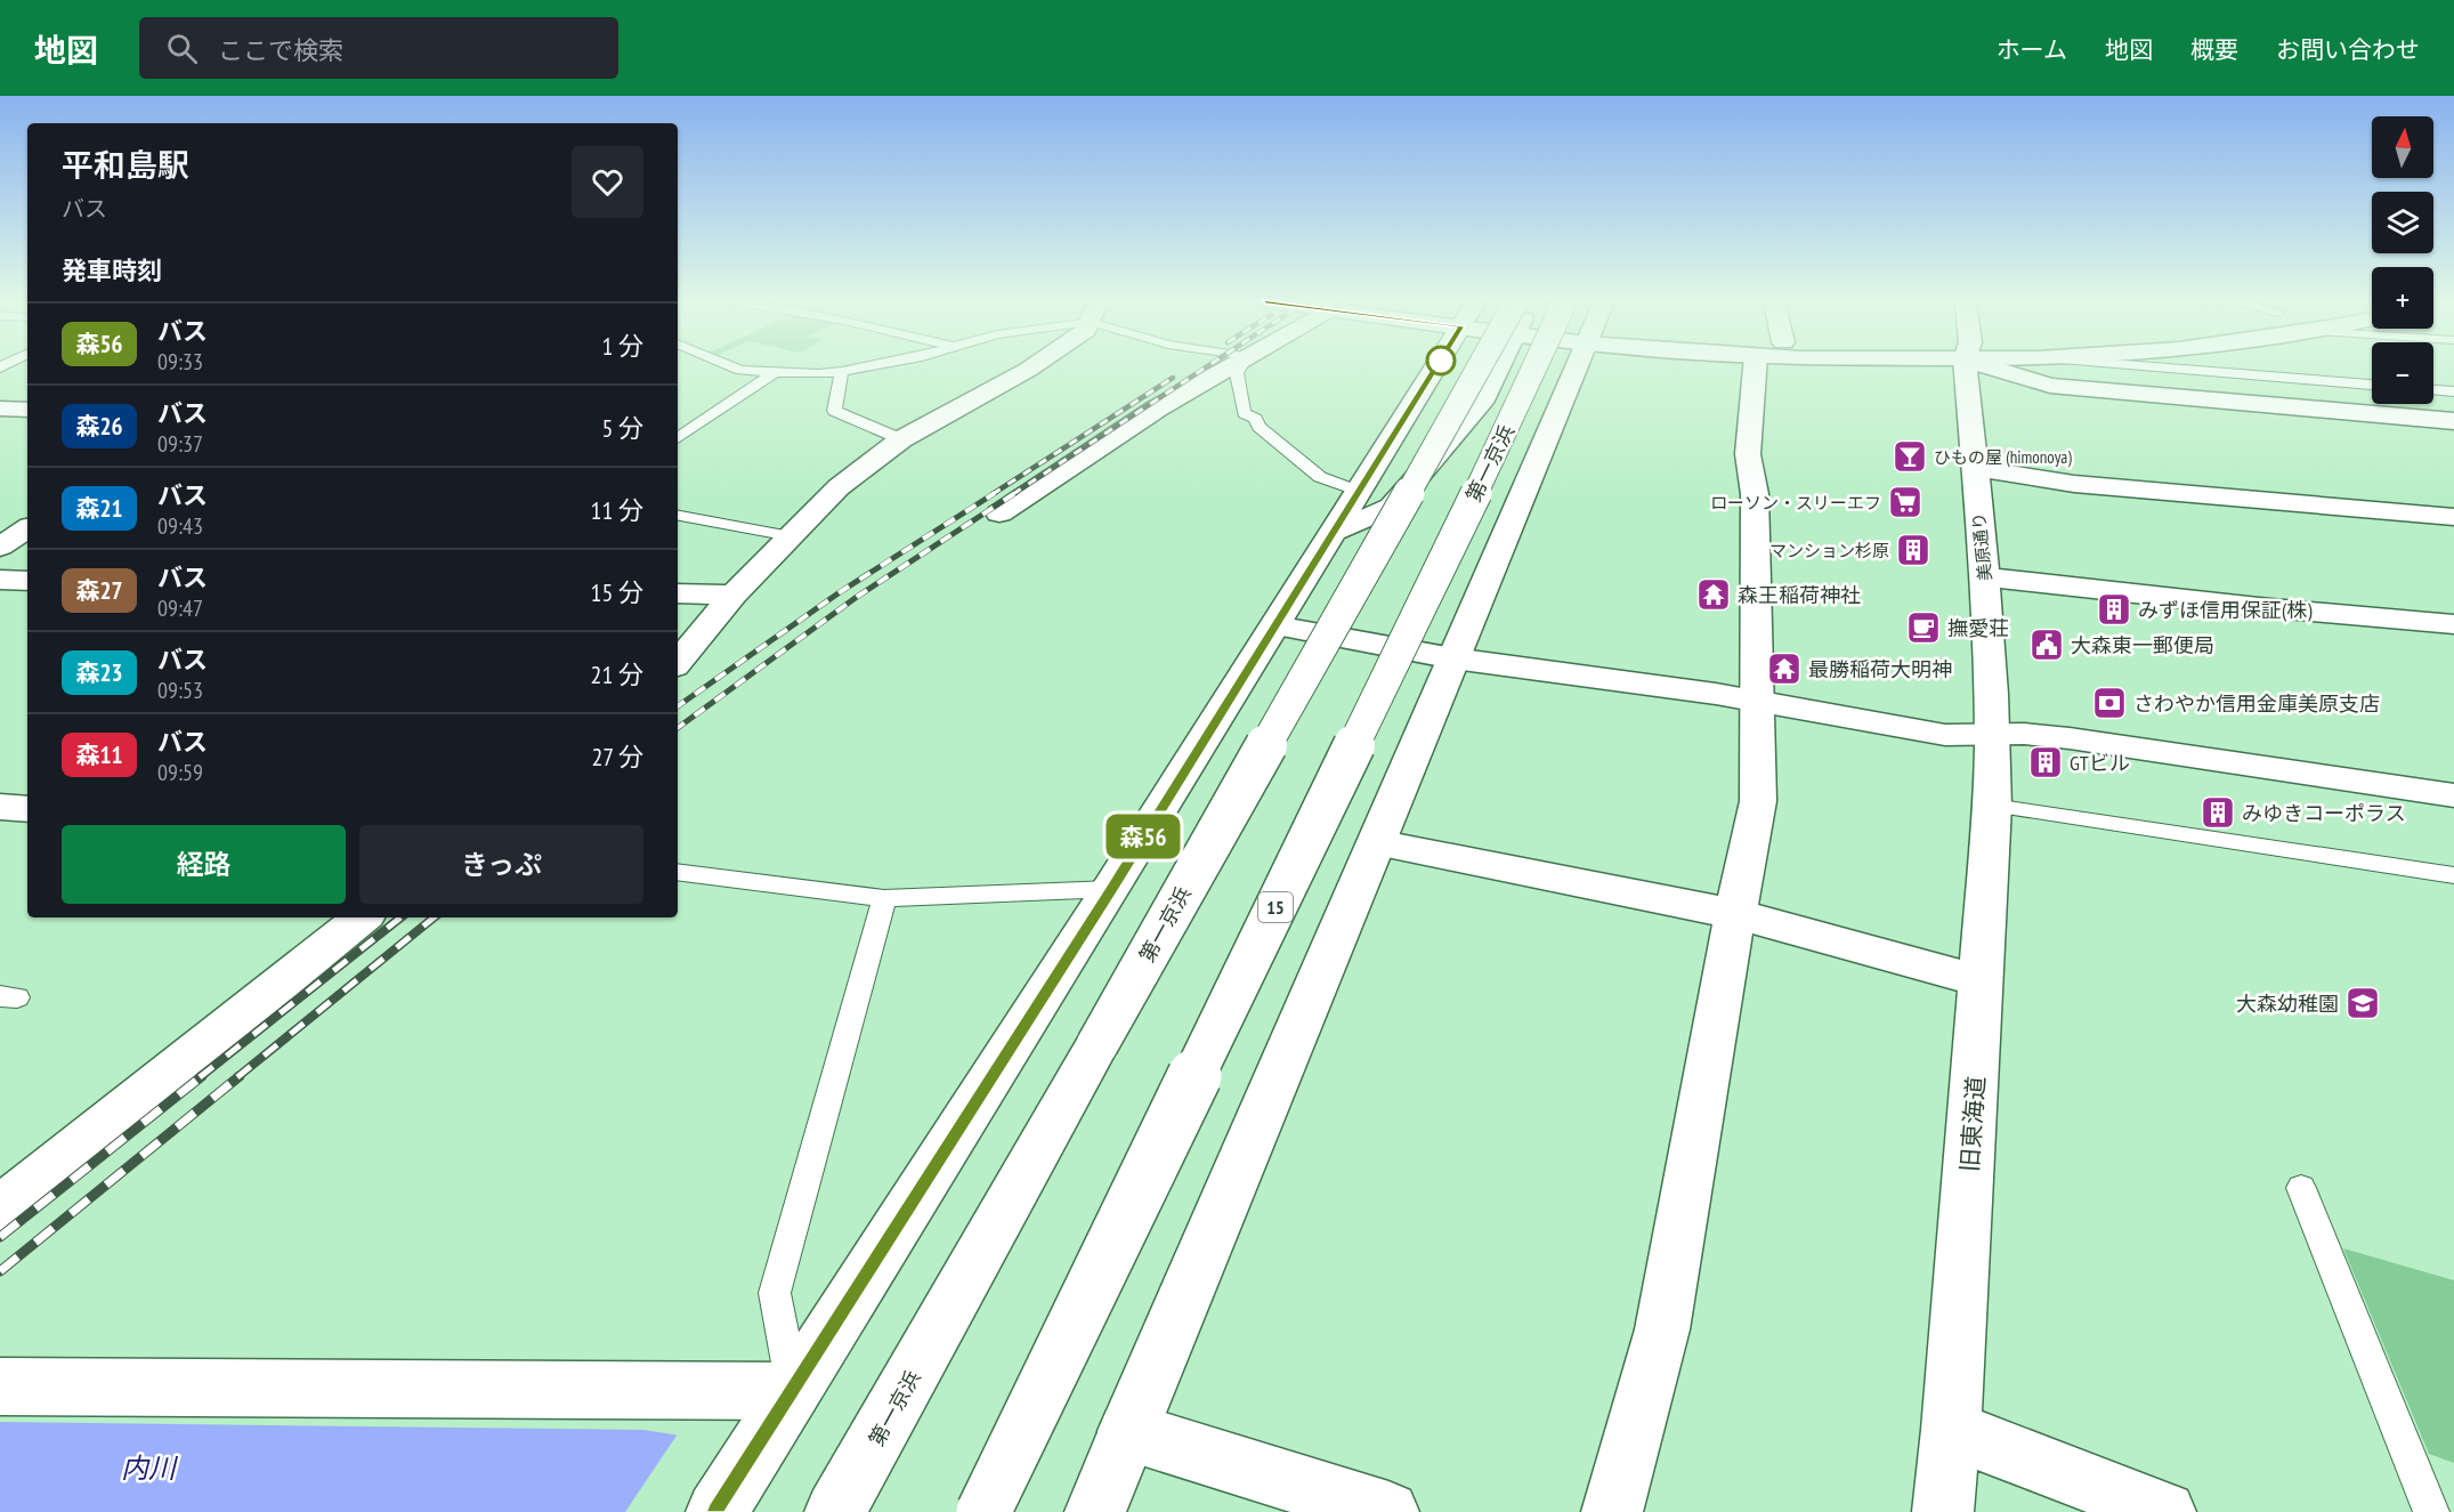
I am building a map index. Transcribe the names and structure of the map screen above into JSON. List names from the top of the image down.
{
  "streets": {
    "main road": [
      "第一京浜",
      "美原通り",
      "15",
      "旧東海道"
    ]
  },
  "crossings": [
    ["美原通り", "旧東海道"]
  ],
  "water": ["内川"],
  "places": {
    "bar": ["ひもの屋 (himonoya)"],
    "supermarket": ["ローソン・スリーエフ"],
    "building": [
      "マンション杉原",
      "みずほ信用保証(株)",
      "GTビル",
      "みゆきコーポラス"
    ],
    "temple": ["森王稲荷神社", "最勝稲荷大明神"],
    "cafe": ["撫愛荘"],
    "public building": ["大森東一郵便局"],
    "bank": ["さわやか信用金庫美原支店"],
    "school or university": ["大森幼稚園"]
  },
  "lines": ["bus line 森56"],
  "north": "top",
  "page": {
    "header": "地図",
    "search": "ここで検索",
    "nav": [
      "ホーム",
      "地図",
      "概要",
      "お問い合わせ"
    ],
    "on_map": "森56",
    "map_buttons": ["+", "−"],
    "heading": [
      ["平和島駅", "バス"],
      "発車時刻"
    ],
    "list": [
      {
        "mark": "森56",
        "name": "バス",
        "note": "09:33",
        "value": "1 分"
      },
      {
        "mark": "森26",
        "name": "バス",
        "note": "09:37",
        "value": "5 分"
      },
      {
        "mark": "森21",
        "name": "バス",
        "note": "09:43",
        "value": "11 分"
      },
      {
        "mark": "森27",
        "name": "バス",
        "note": "09:47",
        "value": "15 分"
      },
      {
        "mark": "森23",
        "name": "バス",
        "note": "09:53",
        "value": "21 分"
      },
      {
        "mark": "森11",
        "name": "バス",
        "note": "09:59",
        "value": "27 分"
      }
    ],
    "buttons": ["経路", "きっぷ"]
  }
}
